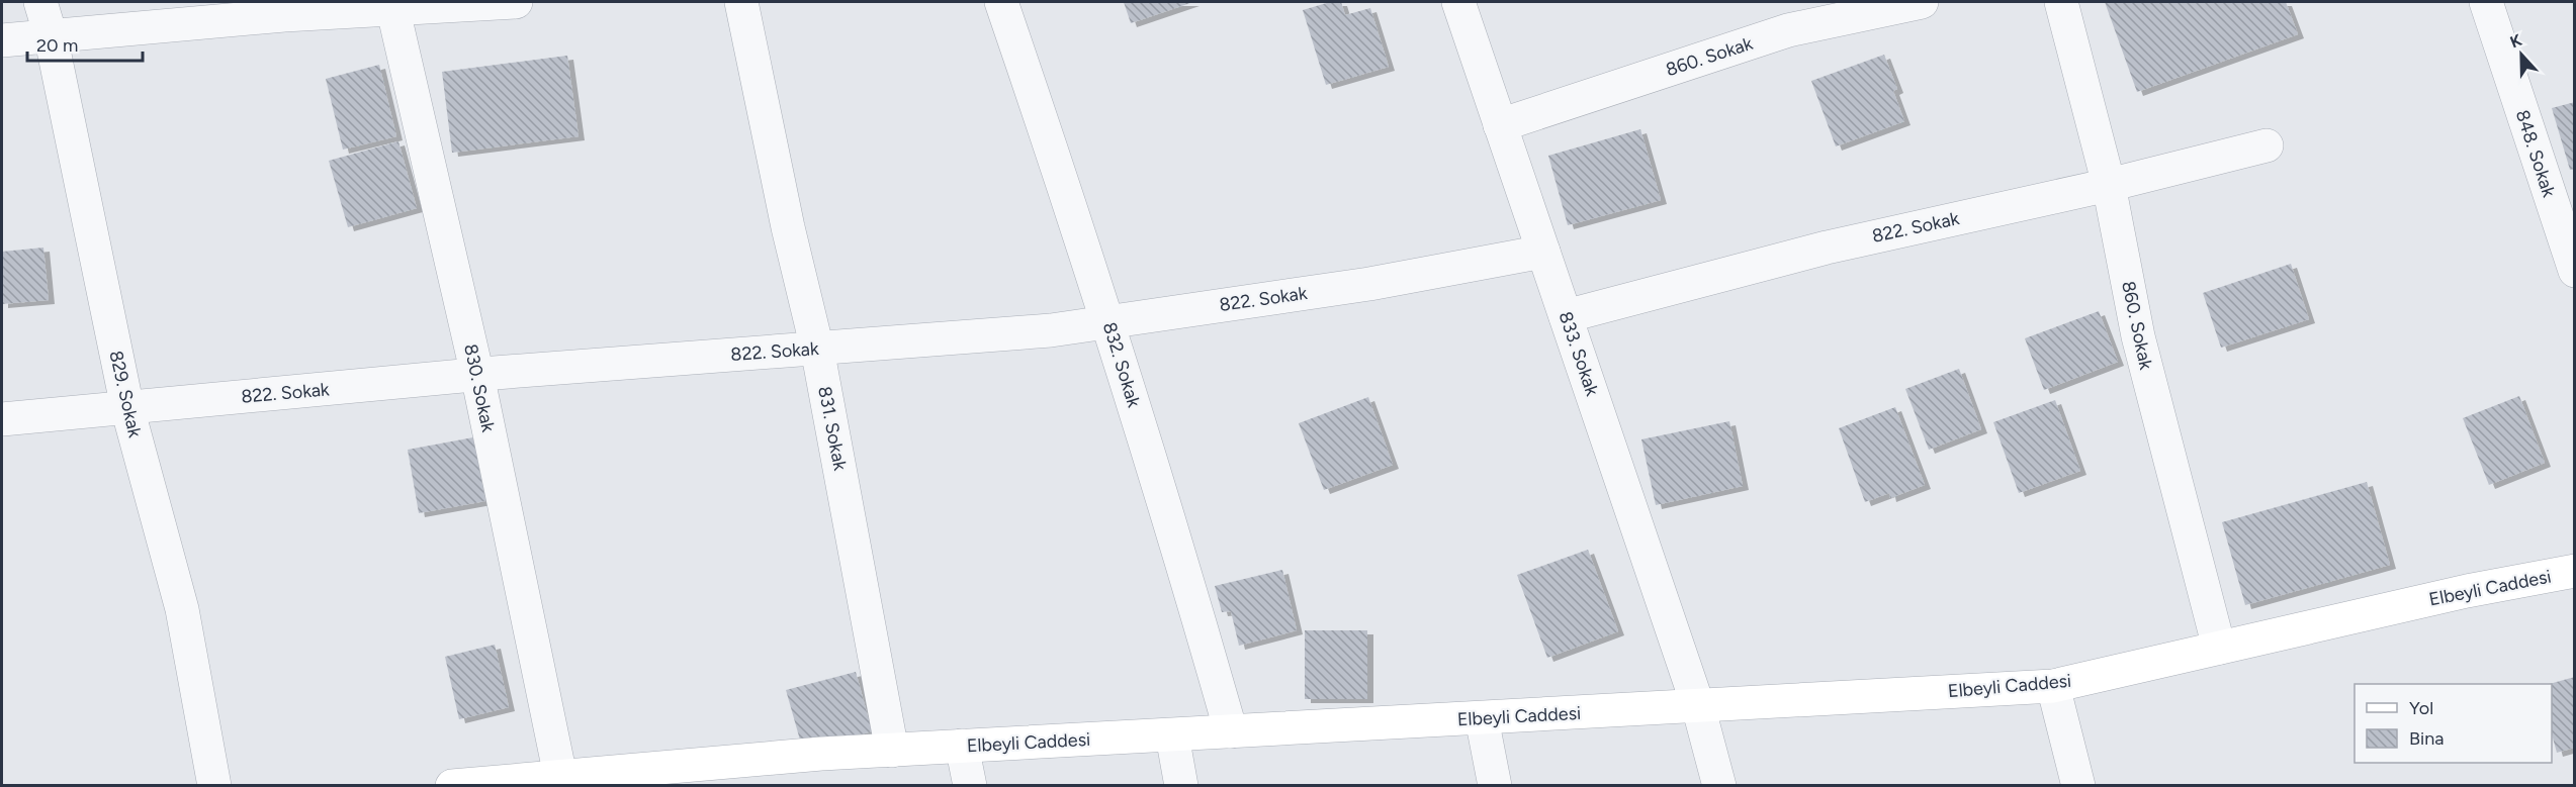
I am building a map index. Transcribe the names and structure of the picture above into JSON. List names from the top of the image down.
{
  "streets": {
    "street": [
      "860. Sokak",
      "848. Sokak",
      "822. Sokak",
      "833. Sokak",
      "832. Sokak",
      "830. Sokak",
      "829. Sokak",
      "831. Sokak",
      "Elbeyli Caddesi"
    ]
  },
  "crossings": [
    ["860. Sokak", "822. Sokak"],
    ["860. Sokak", "833. Sokak"],
    ["860. Sokak", "Elbeyli Caddesi"],
    ["822. Sokak", "833. Sokak"],
    ["822. Sokak", "832. Sokak"],
    ["822. Sokak", "830. Sokak"],
    ["822. Sokak", "829. Sokak"],
    ["822. Sokak", "831. Sokak"],
    ["833. Sokak", "Elbeyli Caddesi"],
    ["832. Sokak", "Elbeyli Caddesi"],
    ["830. Sokak", "Elbeyli Caddesi"],
    ["831. Sokak", "Elbeyli Caddesi"]
  ],
  "legend": ["Yol", "Bina"],
  "scale_bar": "20 m",
  "north": "top"
}
